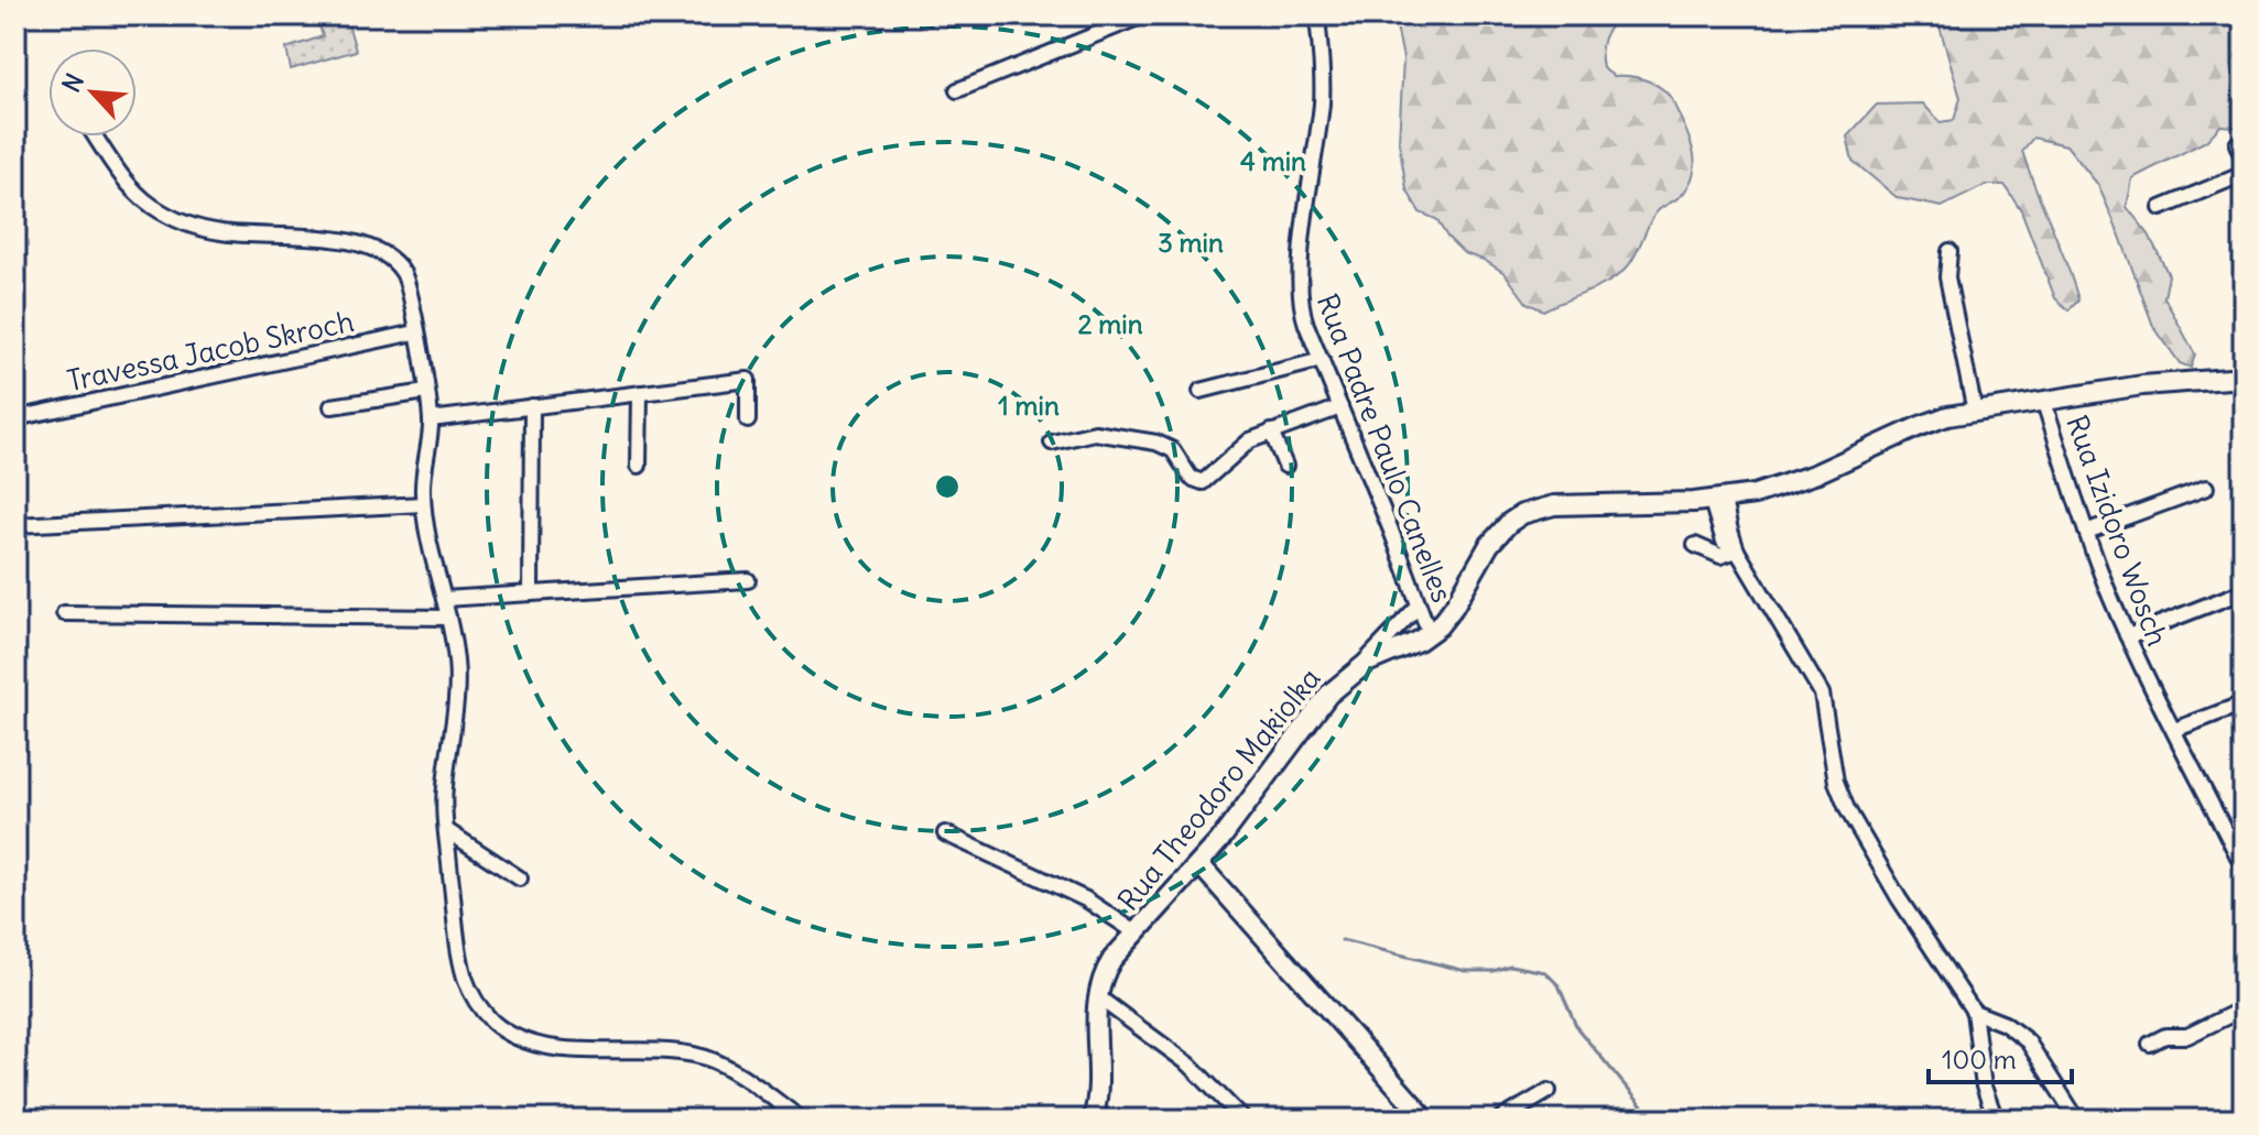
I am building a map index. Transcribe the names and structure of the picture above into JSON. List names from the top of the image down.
{
  "streets": {
    "main road": ["Rua Theodoro Makiolka"],
    "street": ["Travessa Jacob Skroch", "Rua Padre Paulo Canelles", "Rua Izidoro Wosch"]
  },
  "crossings": [
    ["Rua Padre Paulo Canelles", "Rua Theodoro Makiolka"],
    ["Rua Izidoro Wosch", "Rua Theodoro Makiolka"]
  ],
  "scale_bar": "100 m",
  "north": "top left",
  "rings": [
    "4 min",
    "3 min",
    "2 min",
    "1 min"
  ]
}
